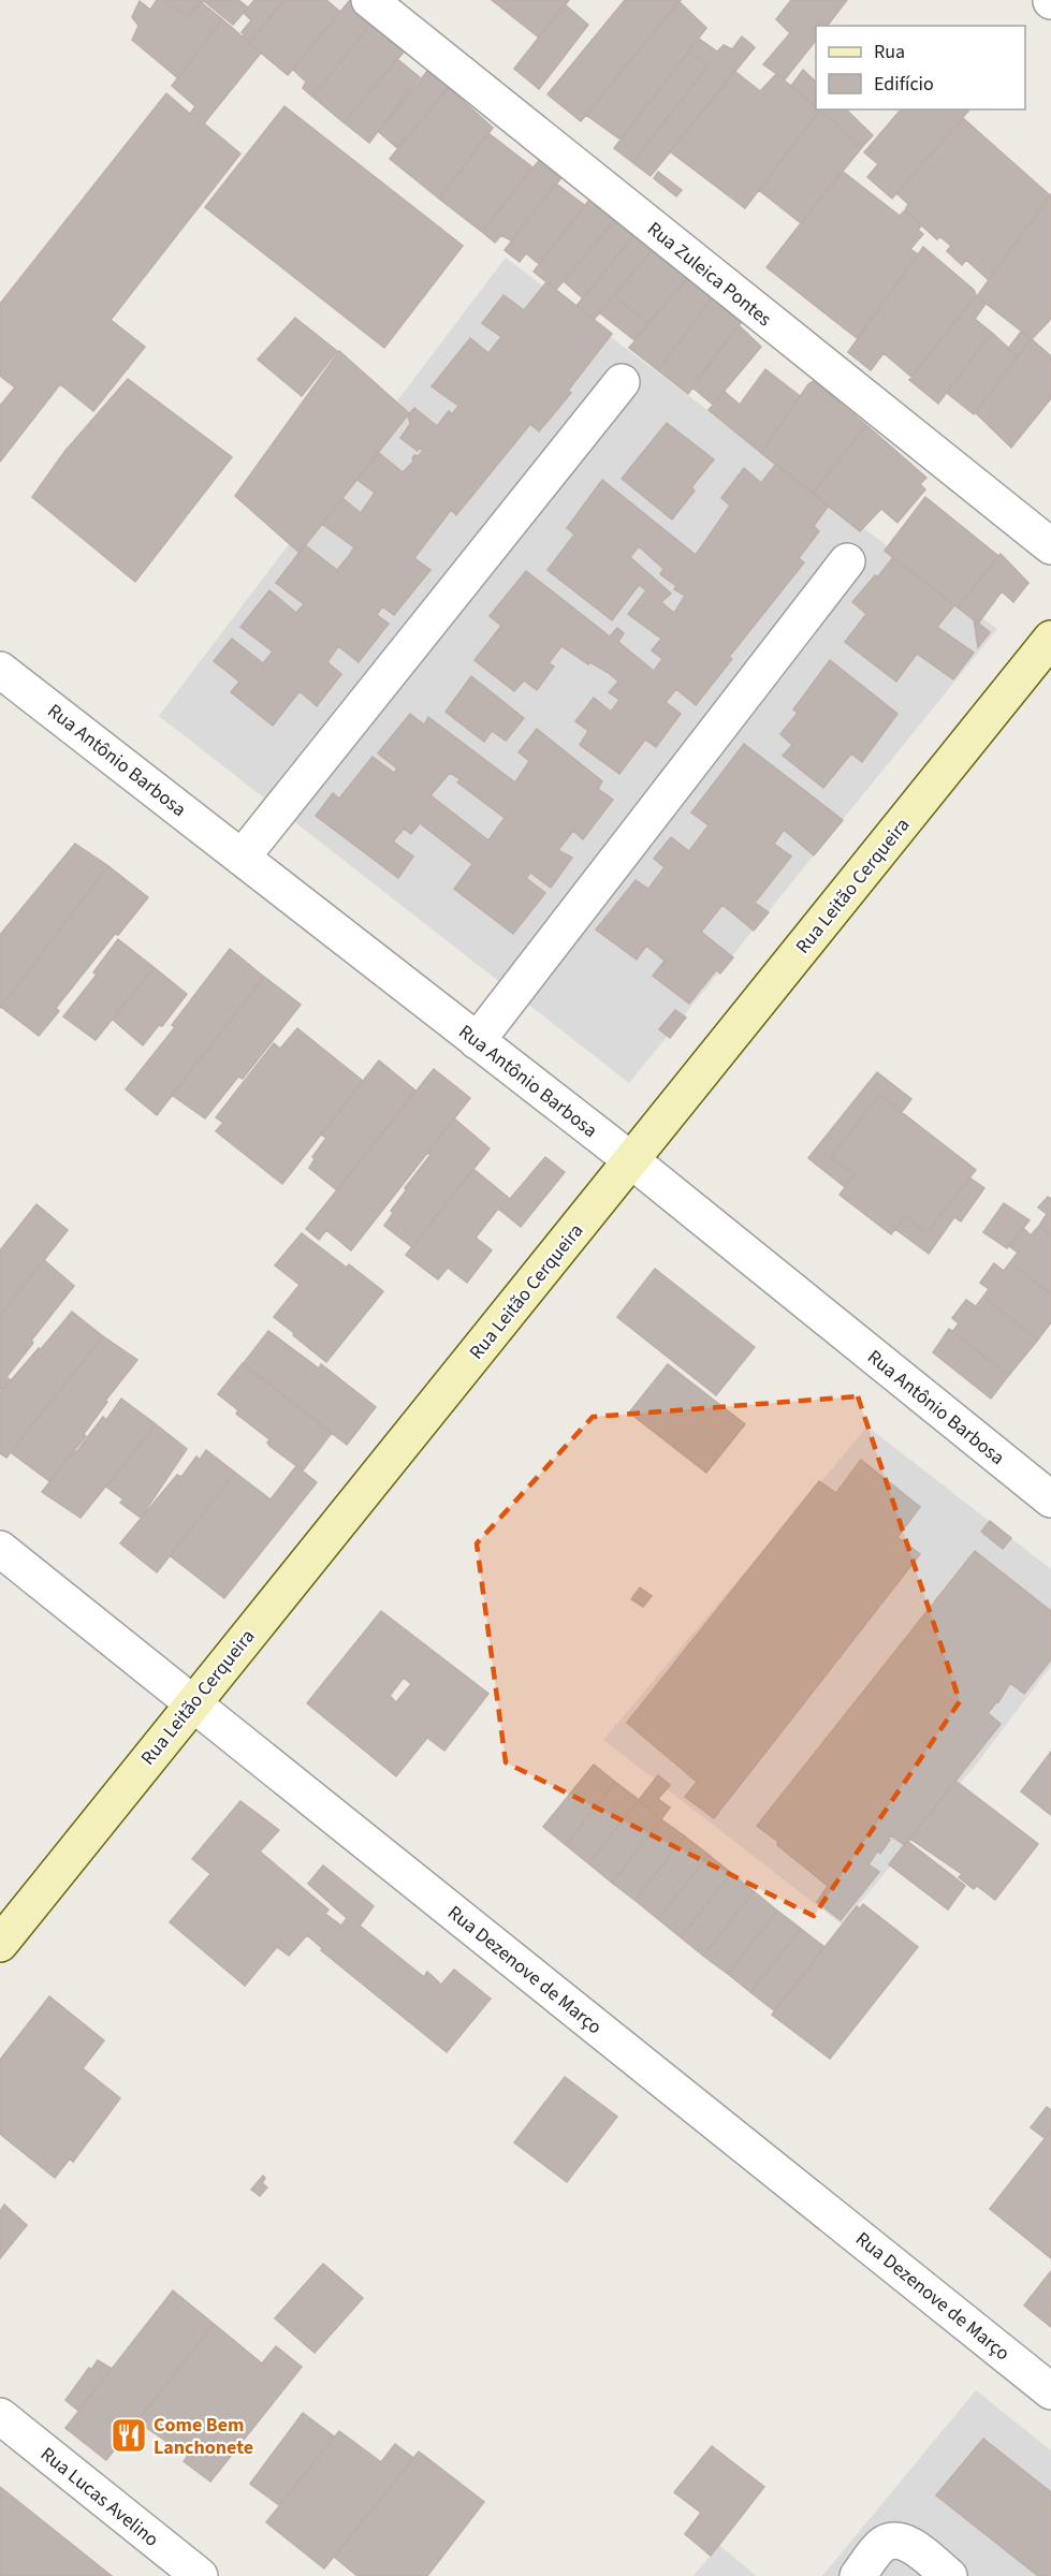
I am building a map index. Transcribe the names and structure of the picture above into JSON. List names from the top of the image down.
{
  "streets": {
    "street": [
      "Rua Zuleica Pontes",
      "Rua Antônio Barbosa",
      "Rua Leitão Cerqueira",
      "Rua Dezenove de Março",
      "Rua Lucas Avelino"
    ]
  },
  "crossings": [
    ["Rua Antônio Barbosa", "Rua Leitão Cerqueira"],
    ["Rua Leitão Cerqueira", "Rua Dezenove de Março"]
  ],
  "places": {
    "restaurant": ["Come Bem Lanchonete"]
  },
  "legend": ["Rua", "Edifício"]
}
